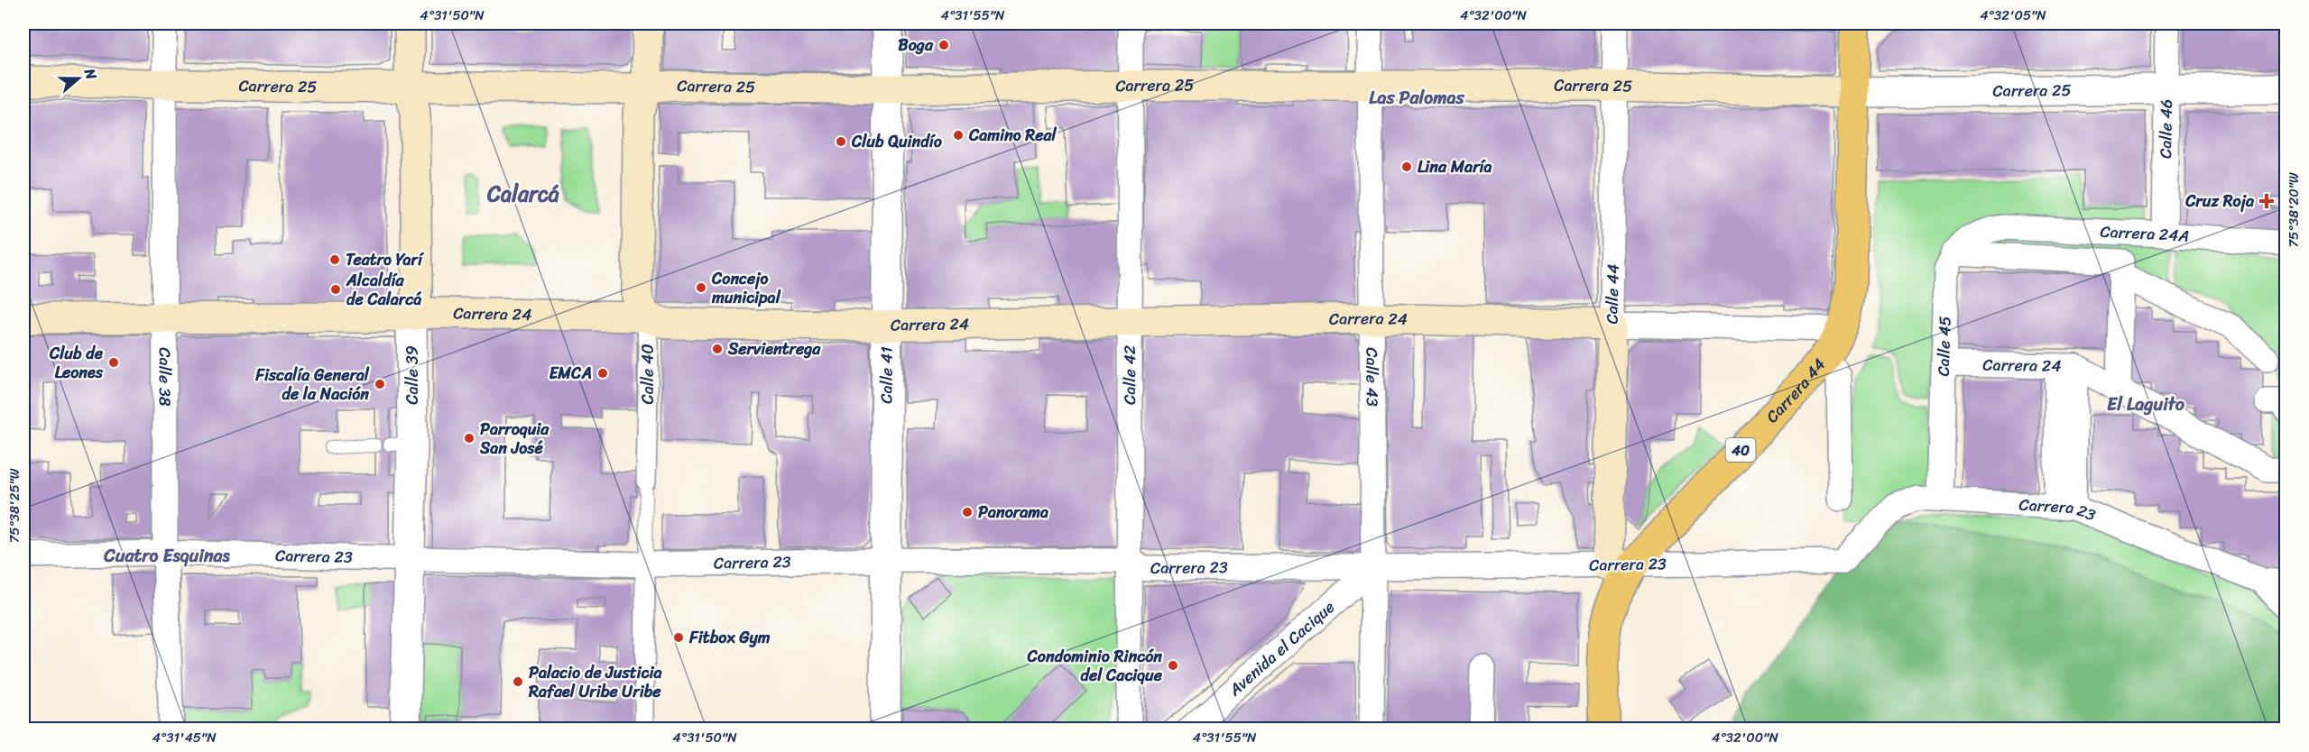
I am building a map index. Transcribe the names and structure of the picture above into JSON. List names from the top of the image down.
{
  "streets": {
    "highway": ["Calle 44", "Carrera 44", "40"],
    "main road": [
      "Carrera 25",
      "Carrera 24",
      "Calle 40",
      "Calle 39"
    ],
    "street": [
      "Calle 46",
      "Carrera 24A",
      "Calle 45",
      "Calle 38",
      "Calle 41",
      "Calle 42",
      "Calle 43",
      "Carrera 23",
      "Avenida el Cacique"
    ]
  },
  "crossings": [
    ["Carrera 25", "Calle 46"],
    ["Carrera 25", "Calle 44"],
    ["Carrera 25", "Calle 40"],
    ["Carrera 25", "Calle 39"],
    ["Carrera 25", "Calle 38"],
    ["Carrera 25", "Calle 41"],
    ["Carrera 25", "Calle 42"],
    ["Carrera 25", "Calle 43"],
    ["Carrera 25", "40"],
    ["Calle 46", "Carrera 24A"],
    ["Carrera 24A", "Calle 45"],
    ["Calle 44", "Carrera 24"],
    ["Calle 44", "Carrera 44"],
    ["Calle 44", "Carrera 23"],
    ["Carrera 24", "Calle 45"],
    ["Carrera 24", "Calle 40"],
    ["Carrera 24", "Calle 39"],
    ["Carrera 24", "Calle 38"],
    ["Carrera 24", "Calle 41"],
    ["Carrera 24", "Calle 42"],
    ["Carrera 24", "Calle 43"],
    ["Carrera 24", "Carrera 44"],
    ["Carrera 24", "40"],
    ["Calle 45", "Carrera 23"],
    ["Calle 40", "Carrera 23"],
    ["Calle 39", "Carrera 23"],
    ["Calle 38", "Carrera 23"],
    ["Calle 41", "Carrera 23"],
    ["Calle 42", "Carrera 23"],
    ["Calle 43", "Carrera 23"],
    ["Calle 43", "Avenida el Cacique"],
    ["Carrera 44", "40"],
    ["Carrera 44", "Carrera 23"],
    ["Carrera 23", "Avenida el Cacique"]
  ],
  "districts": [
    "Las Palomas",
    "Calarcá",
    "El Laguito",
    "Cuatro Esquinas"
  ],
  "places": {
    "other": [
      "Boga",
      "Camino Real",
      "Club Quindío",
      "Lina María",
      "Teatro Yarí",
      "Concejo municipal",
      "Alcaldía de Calarcá",
      "Servientrega",
      "Club de Leones",
      "EMCA",
      "Fiscalía General de la Nación",
      "Parroquia San José",
      "Panorama",
      "Fitbox Gym",
      "Condominio Rincón del Cacique",
      "Palacio de Justicia Rafael Uribe Uribe"
    ],
    "health": ["Cruz Roja"]
  },
  "north": "right",
  "coordinates": [
    "4°31'50\"N",
    "4°31'55\"N",
    "4°32'00\"N",
    "4°32'05\"N",
    "75°38'20\"W",
    "75°38'25\"W",
    "4°31'45\"N"
  ]
}
